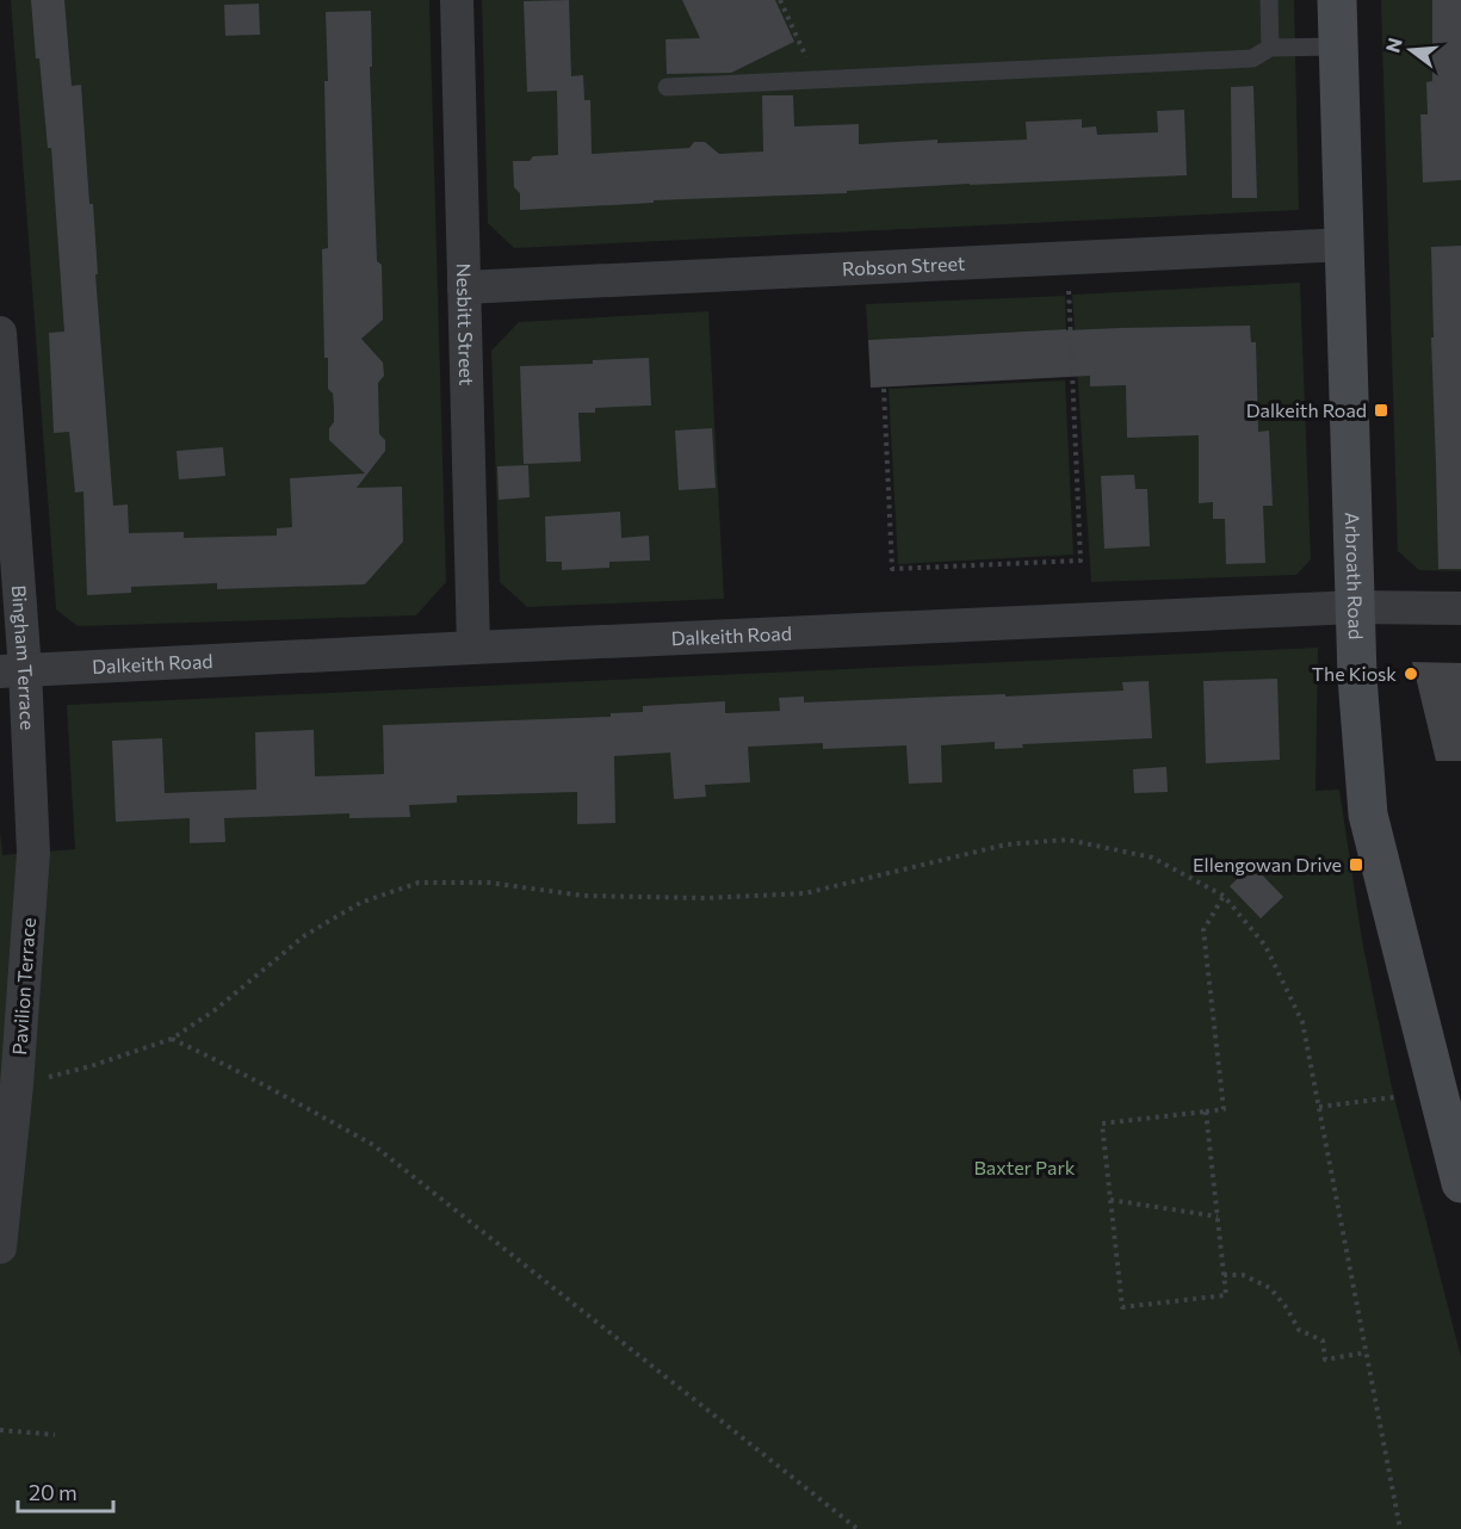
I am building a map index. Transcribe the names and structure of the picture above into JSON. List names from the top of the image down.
{
  "streets": {
    "main road": ["Arbroath Road"],
    "street": [
      "Robson Street",
      "Nesbitt Street",
      "Dalkeith Road",
      "Bingham Terrace",
      "Pavilion Terrace"
    ]
  },
  "crossings": [
    ["Robson Street", "Nesbitt Street"],
    ["Robson Street", "Arbroath Road"],
    ["Nesbitt Street", "Dalkeith Road"],
    ["Arbroath Road", "Dalkeith Road"],
    ["Dalkeith Road", "Bingham Terrace"],
    ["Bingham Terrace", "Pavilion Terrace"]
  ],
  "parks": ["Baxter Park"],
  "places": {
    "transit": ["Dalkeith Road", "Ellengowan Drive"],
    "other": ["The Kiosk"]
  },
  "scale_bar": "20 m",
  "north": "left"
}
